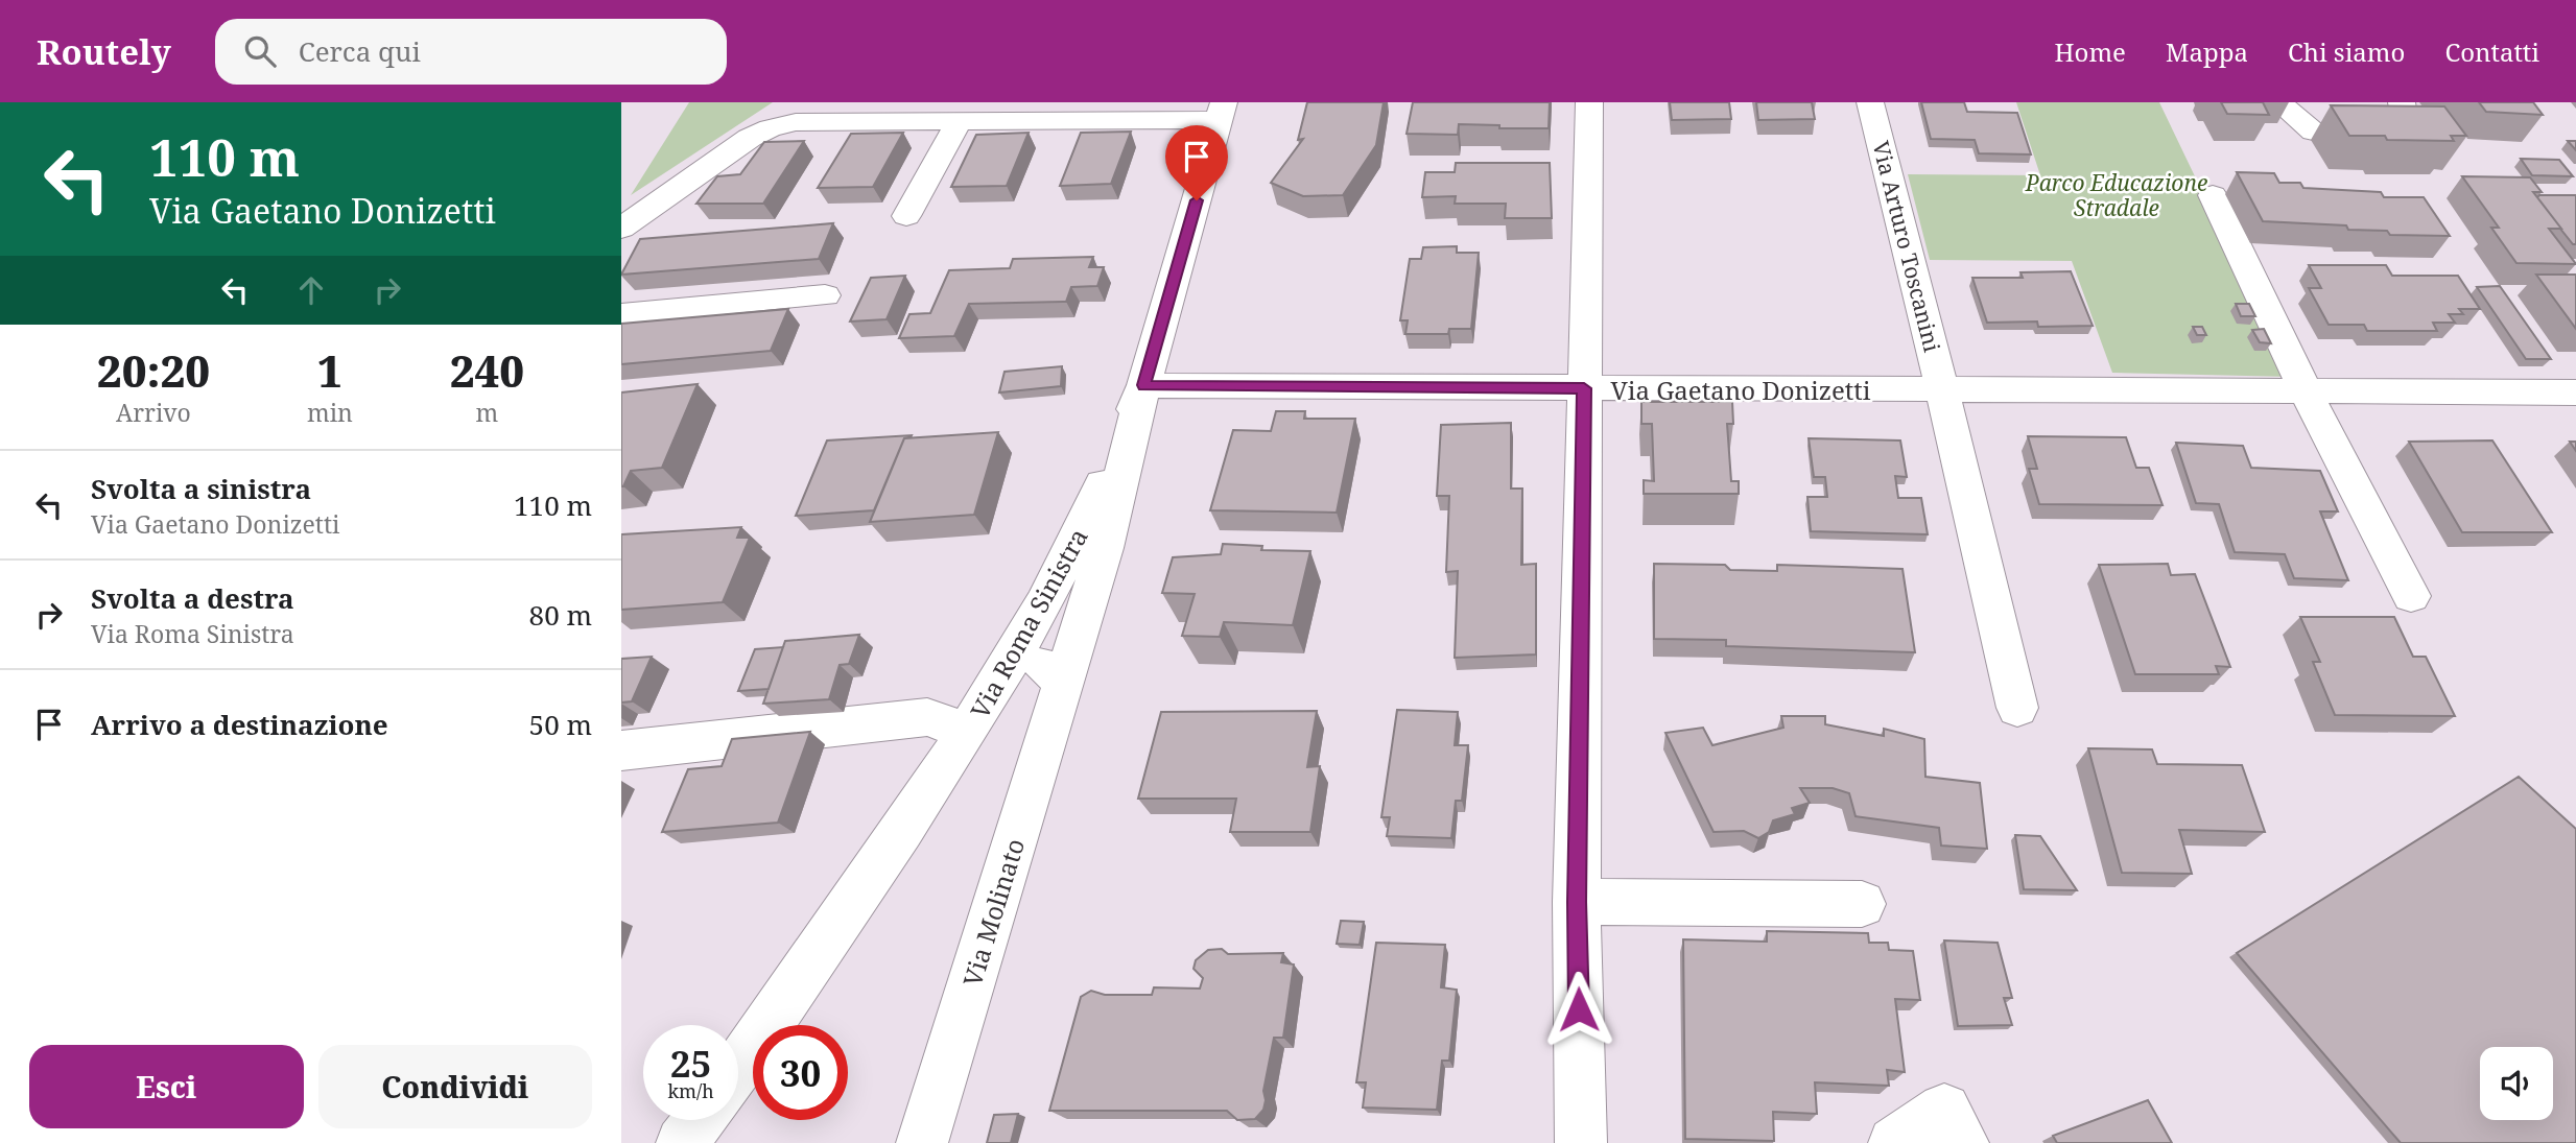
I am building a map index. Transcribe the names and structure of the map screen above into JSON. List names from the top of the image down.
{
  "streets": {
    "street": [
      "Via Arturo Toscanini",
      "Via Gaetano Donizetti",
      "Via Roma Sinistra",
      "Via Molinato"
    ]
  },
  "crossings": [
    ["Via Arturo Toscanini", "Via Gaetano Donizetti"],
    ["Via Gaetano Donizetti", "Via Roma Sinistra"],
    ["Via Gaetano Donizetti", "Via Molinato"],
    ["Via Roma Sinistra", "Via Molinato"]
  ],
  "parks": ["Parco Educazione Stradale"],
  "page": {
    "header": "Routely",
    "search": "Cerca qui",
    "nav": [
      "Home",
      "Mappa",
      "Chi siamo",
      "Contatti"
    ],
    "turn": ["110 m", "Via Gaetano Donizetti"],
    "eta": [
      "20:20",
      "Arrivo",
      "1",
      "min",
      "240",
      "m"
    ],
    "list": [
      {
        "name": "Svolta a sinistra",
        "note": "Via Gaetano Donizetti",
        "value": "110 m"
      },
      {
        "name": "Svolta a destra",
        "note": "Via Roma Sinistra",
        "value": "80 m"
      },
      {
        "name": "Arrivo a destinazione",
        "value": "50 m"
      }
    ],
    "speed": "25 km/h",
    "limit": "30",
    "buttons": ["Esci", "Condividi"]
  }
}
